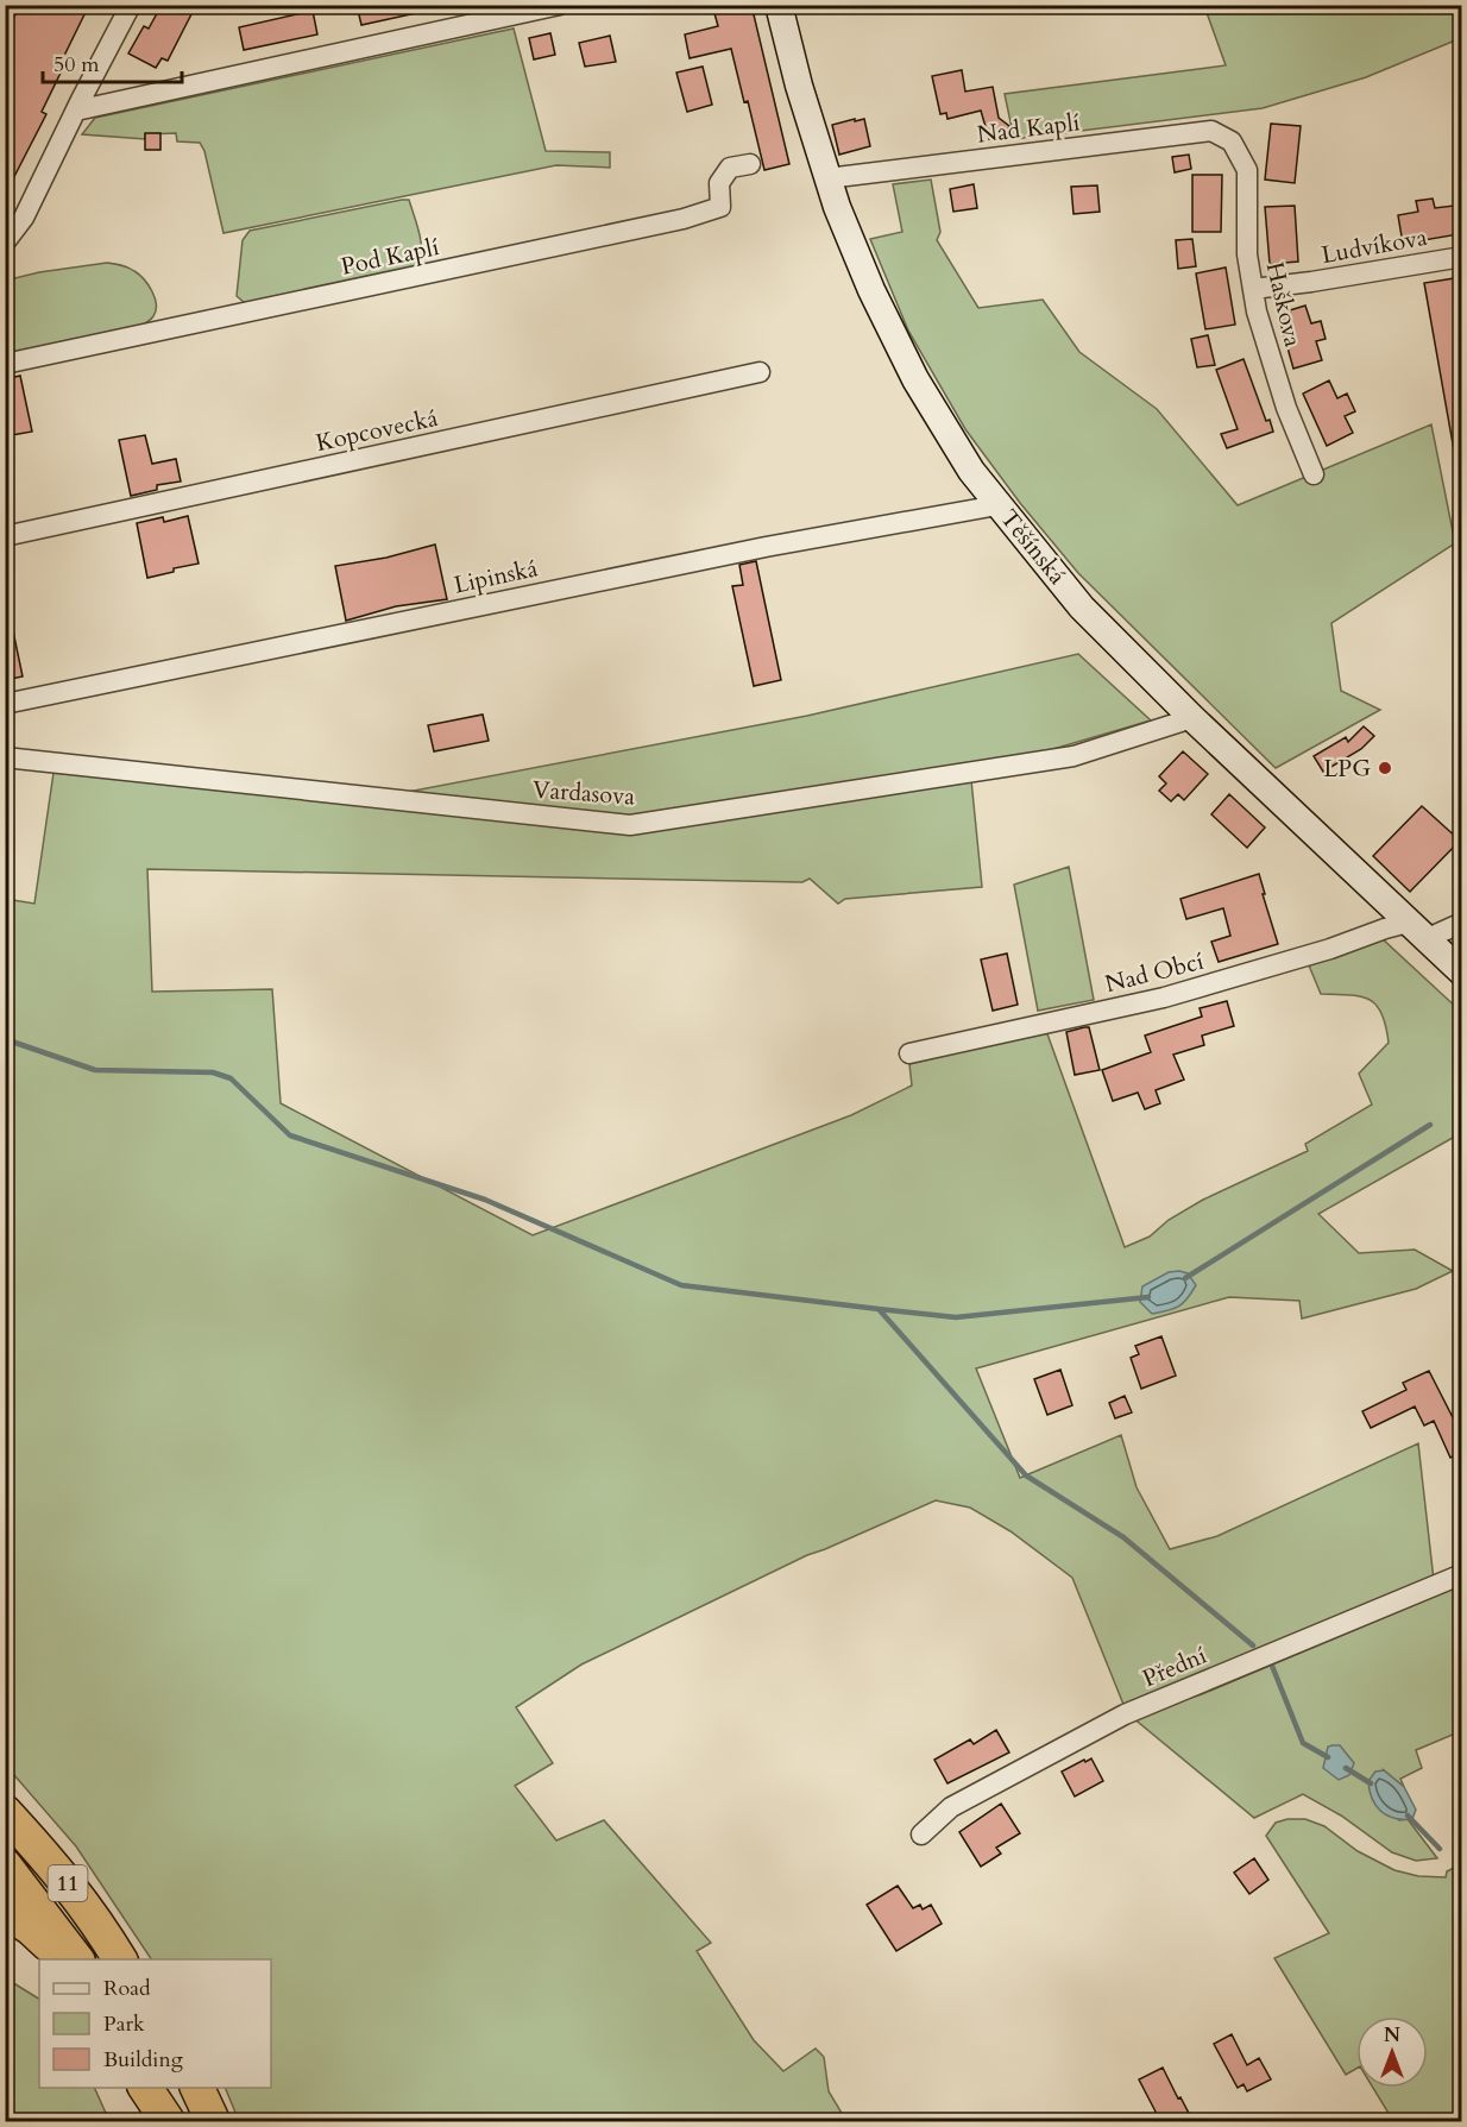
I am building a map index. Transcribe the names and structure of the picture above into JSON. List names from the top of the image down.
{
  "streets": {
    "highway": ["11"],
    "main road": ["Těšínská"],
    "street": [
      "Nad Kaplí",
      "Ludvíkova",
      "Pod Kaplí",
      "Haškova",
      "Kopcovecká",
      "Lipinská",
      "Vardasova",
      "Nad Obcí",
      "Přední"
    ]
  },
  "crossings": [
    ["Nad Kaplí", "Haškova"],
    ["Nad Kaplí", "Těšínská"],
    ["Ludvíkova", "Haškova"],
    ["Těšínská", "Lipinská"],
    ["Těšínská", "Vardasova"],
    ["Těšínská", "Nad Obcí"]
  ],
  "places": ["LPG"],
  "legend": ["Road", "Park", "Building"],
  "scale_bar": "50 m",
  "north": "top"
}
